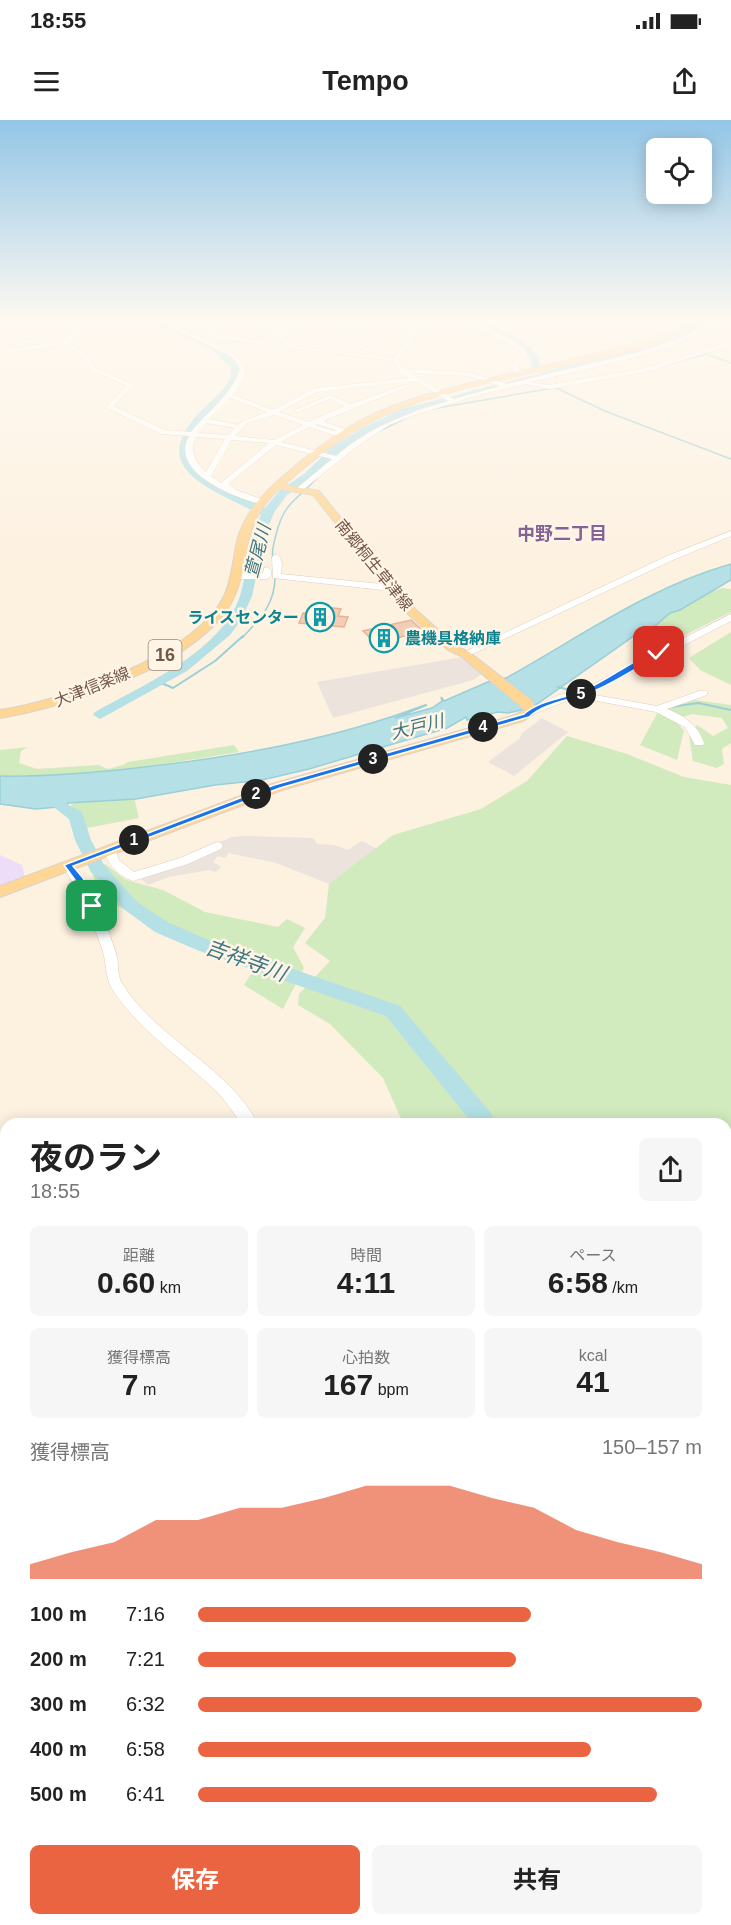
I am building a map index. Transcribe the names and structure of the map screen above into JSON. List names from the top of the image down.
{
  "streets": {
    "main road": ["南郷桐生草津線", "16", "大津信楽線"]
  },
  "crossings": [
    ["南郷桐生草津線", "大津信楽線"]
  ],
  "districts": ["中野二丁目"],
  "water": ["萱尾川", "大戸川", "吉祥寺川"],
  "places": {
    "building": ["ライスセンター", "農機具格納庫"]
  },
  "page": {
    "status": "18:55",
    "header": "Tempo",
    "pins": [
      "5",
      "4",
      "3",
      "2",
      "1"
    ],
    "heading": ["夜のラン", "18:55"],
    "stats": [
      ["距離", "0.60 km"],
      ["時間", "4:11"],
      ["ペース", "6:58 /km"],
      ["獲得標高", "7 m"],
      ["心拍数", "167 bpm"],
      ["kcal", "41"]
    ],
    "chart": ["獲得標高", "150–157 m"],
    "list": [
      {
        "name": "100 m",
        "note": "7:16"
      },
      {
        "name": "200 m",
        "note": "7:21"
      },
      {
        "name": "300 m",
        "note": "6:32"
      },
      {
        "name": "400 m",
        "note": "6:58"
      },
      {
        "name": "500 m",
        "note": "6:41"
      }
    ],
    "buttons": ["保存", "共有"]
  }
}
